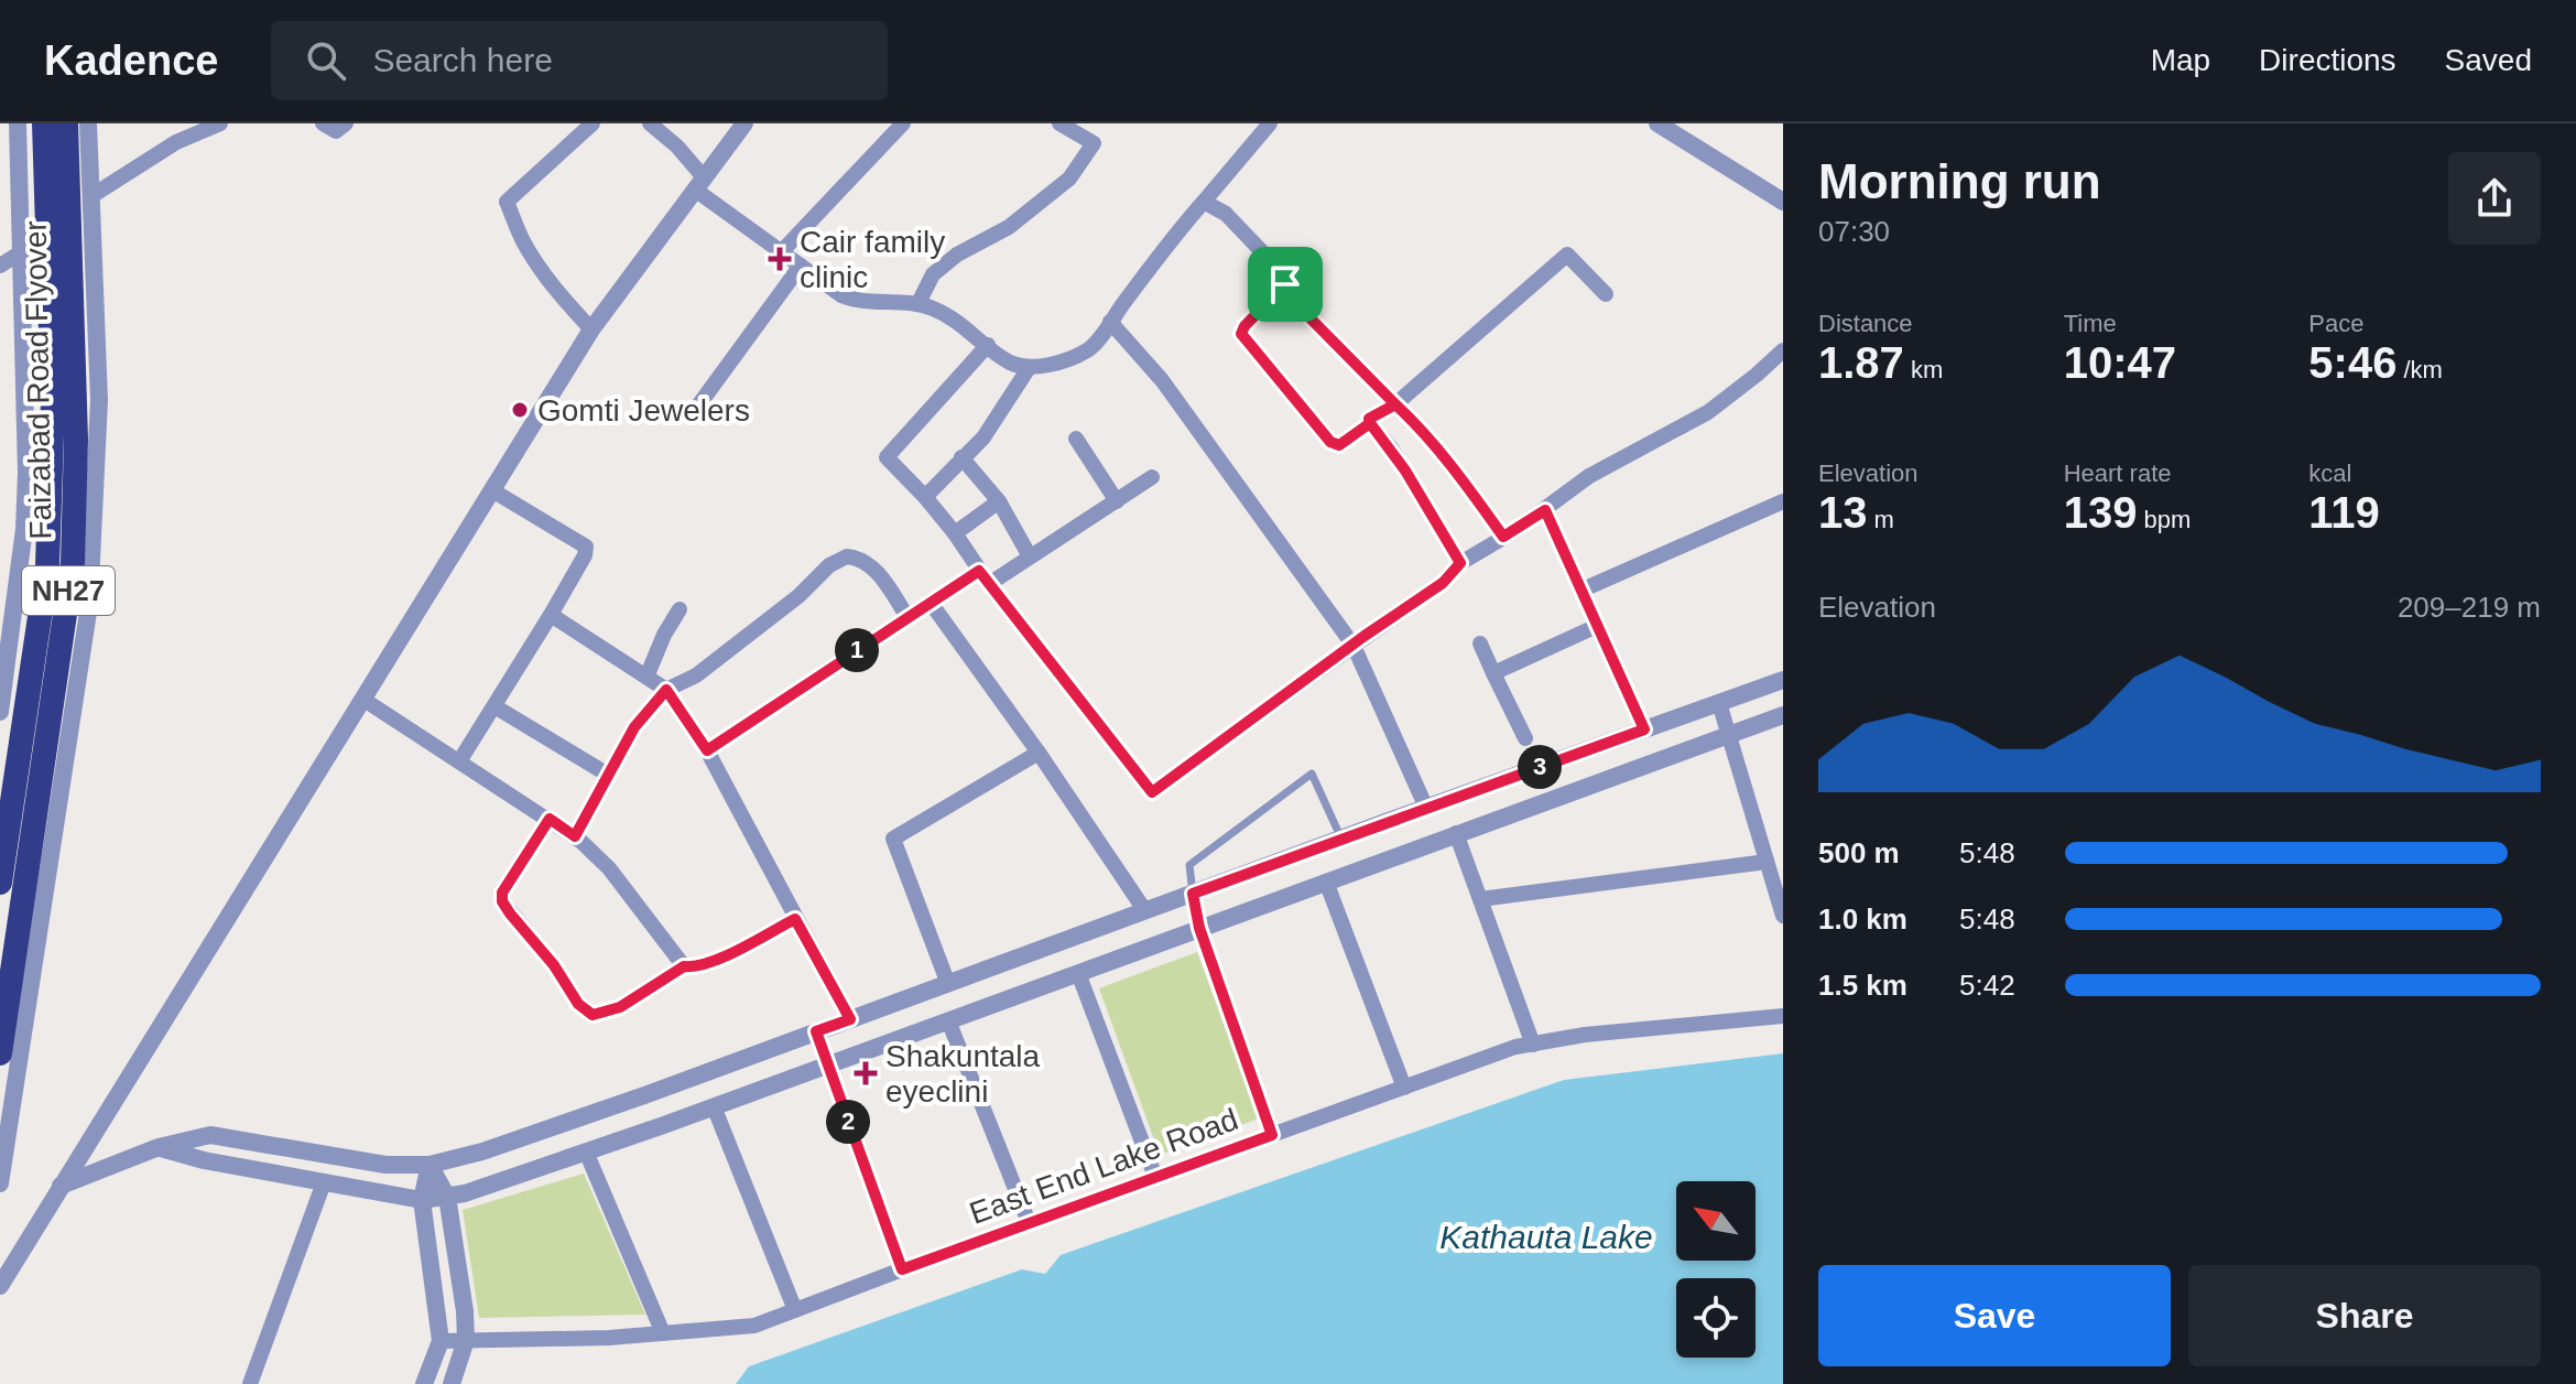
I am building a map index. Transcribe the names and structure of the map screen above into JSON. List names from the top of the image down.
{
  "streets": {
    "highway": ["Faizabad Road Flyover", "NH27"],
    "street": ["East End Lake Road"]
  },
  "water": ["Kathauta Lake"],
  "places": {
    "health": ["Cair family clinic", "Shakuntala eyeclini"],
    "other": ["Gomti Jewelers"]
  },
  "north": "top left",
  "page": {
    "header": "Kadence",
    "search": "Search here",
    "nav": ["Map", "Directions", "Saved"],
    "heading": ["Morning run", "07:30"],
    "stats": [
      ["Distance", "1.87 km"],
      ["Time", "10:47"],
      ["Pace", "5:46 /km"],
      ["Elevation", "13 m"],
      ["Heart rate", "139 bpm"],
      ["kcal", "119"]
    ],
    "chart": ["Elevation", "209–219 m"],
    "pins": ["1", "3", "2"],
    "list": [
      {
        "name": "500 m",
        "note": "5:48"
      },
      {
        "name": "1.0 km",
        "note": "5:48"
      },
      {
        "name": "1.5 km",
        "note": "5:42"
      }
    ],
    "buttons": ["Save", "Share"]
  }
}
